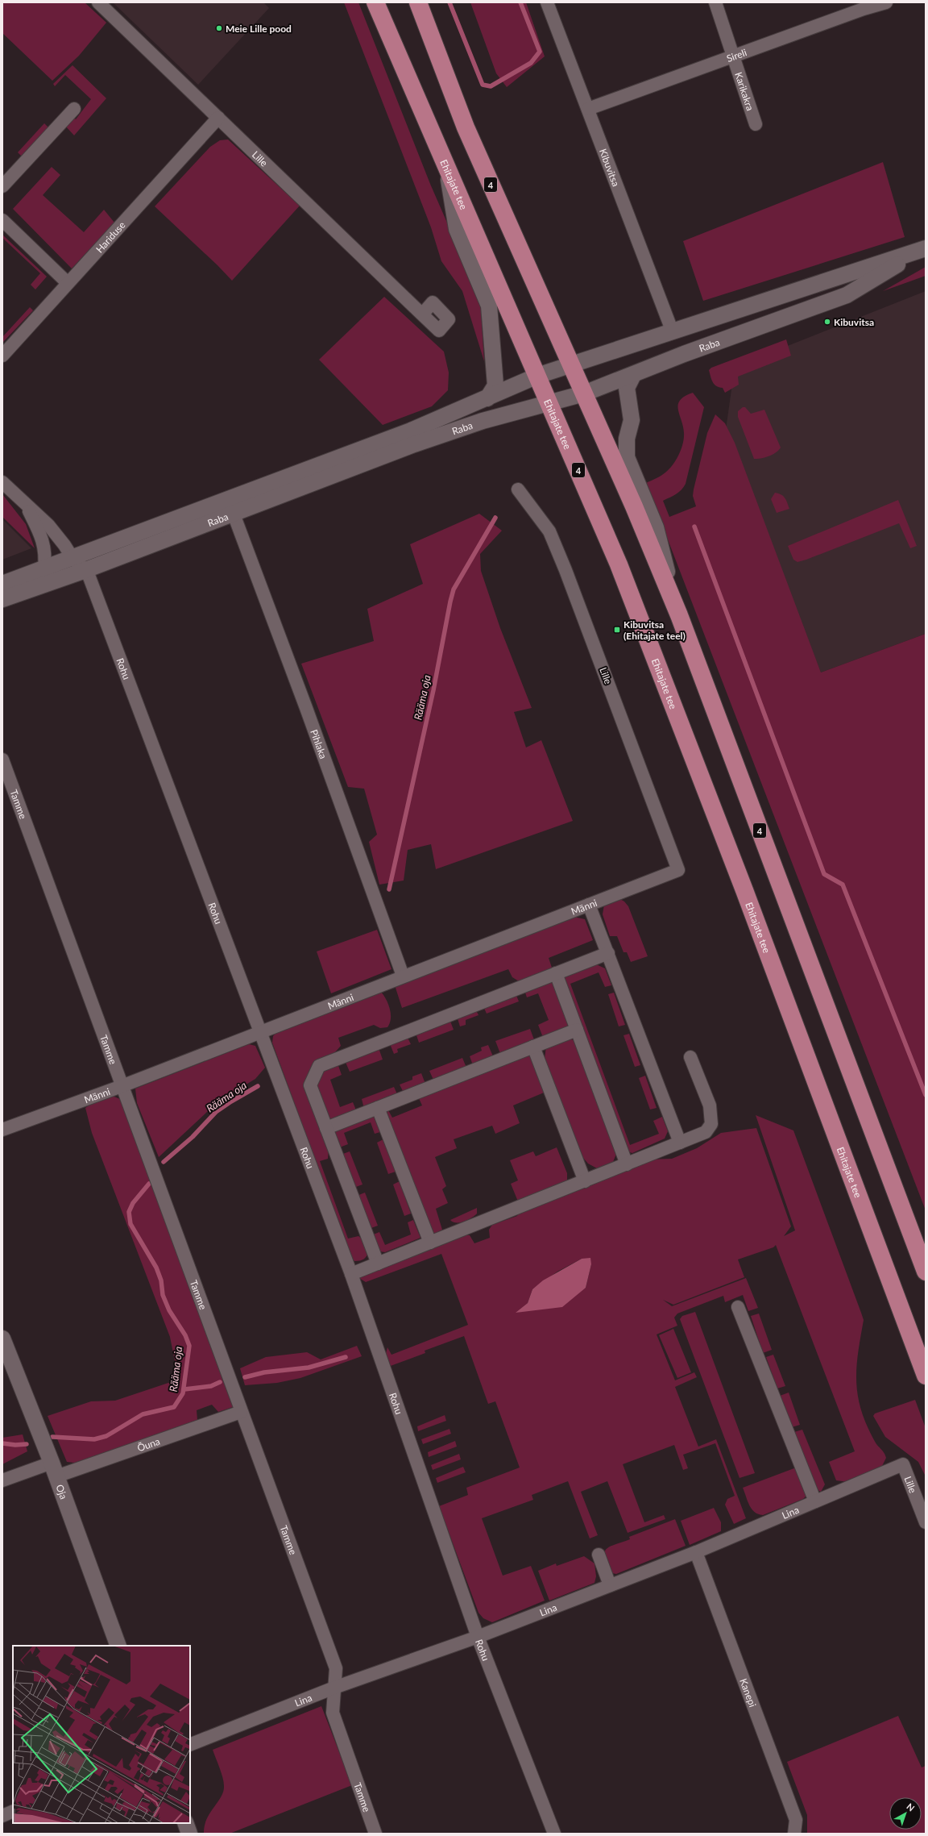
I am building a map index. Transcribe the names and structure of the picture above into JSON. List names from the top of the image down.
{
  "streets": {
    "highway": ["Ehitajate tee", "4"],
    "street": [
      "Sireli",
      "Karikakra",
      "Lille",
      "Kibuvitsa",
      "Hariduse",
      "Raba",
      "Rohu",
      "Pihlaka",
      "Tamme",
      "Männi",
      "Õuna",
      "Oja",
      "Lina",
      "Kanepi"
    ]
  },
  "crossings": [
    ["Sireli", "Karikakra"],
    ["Sireli", "Kibuvitsa"],
    ["Lille", "Hariduse"],
    ["Lille", "Männi"],
    ["Lille", "Lina"],
    ["Kibuvitsa", "Raba"],
    ["Ehitajate tee", "Raba"],
    ["4", "Raba"],
    ["Raba", "Rohu"],
    ["Raba", "Pihlaka"],
    ["Rohu", "Männi"],
    ["Rohu", "Lina"],
    ["Pihlaka", "Männi"],
    ["Tamme", "Männi"],
    ["Tamme", "Õuna"],
    ["Tamme", "Lina"],
    ["Õuna", "Oja"],
    ["Lina", "Kanepi"]
  ],
  "water": ["Rääma oja"],
  "places": {
    "other": ["Meie Lille pood", "Kibuvitsa"],
    "transit": ["Kibuvitsa (Ehitajate teel)"]
  },
  "north": "top right"
}
